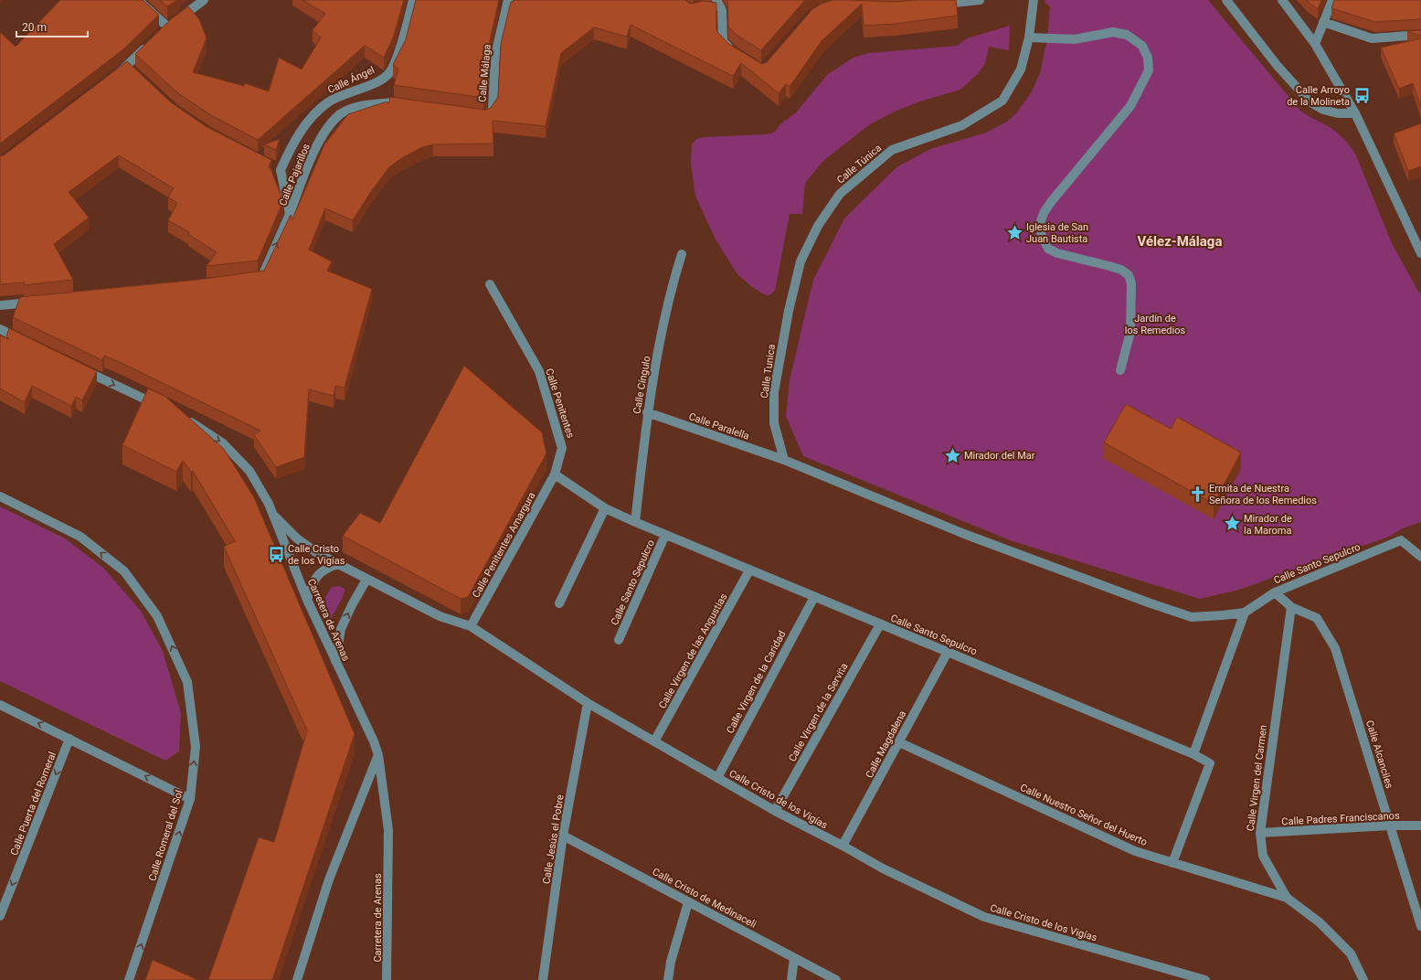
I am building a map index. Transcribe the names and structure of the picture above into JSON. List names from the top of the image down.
{
  "streets": {
    "street": [
      "Calle Málaga",
      "Calle Ángel",
      "Calle Túnica",
      "Calle Pajarillos",
      "Calle Tunica",
      "Calle Cíngulo",
      "Calle Penitentes",
      "Calle Paralella",
      "Calle Penitentes Amargura",
      "Calle Santo Sepulcro",
      "Carretera de Arenas",
      "Calle Virgen de las Angustias",
      "Calle Virgen de la Caridad",
      "Calle Virgen de la Servita",
      "Calle Magdalena",
      "Calle Alcanciles",
      "Calle Virgen del Carmen",
      "Calle Cristo de los Vigías",
      "Calle Puerta del Romeral",
      "Calle Nuestro Señor del Huerto",
      "Calle Padres Franciscanos",
      "Calle Romeral del Sol",
      "Calle Jesús el Pobre",
      "Calle Cristo de Medinaceli"
    ]
  },
  "crossings": [
    ["Calle Ángel", "Calle Pajarillos"],
    ["Calle Túnica", "Calle Tunica"],
    ["Calle Tunica", "Calle Paralella"],
    ["Calle Tunica", "Calle Santo Sepulcro"],
    ["Calle Cíngulo", "Calle Paralella"],
    ["Calle Cíngulo", "Calle Santo Sepulcro"],
    ["Calle Penitentes", "Calle Penitentes Amargura"],
    ["Calle Penitentes", "Calle Santo Sepulcro"],
    ["Calle Paralella", "Calle Santo Sepulcro"],
    ["Calle Penitentes Amargura", "Calle Santo Sepulcro"],
    ["Calle Penitentes Amargura", "Calle Cristo de los Vigías"],
    ["Calle Santo Sepulcro", "Calle Virgen de las Angustias"],
    ["Calle Santo Sepulcro", "Calle Virgen de la Caridad"],
    ["Calle Santo Sepulcro", "Calle Virgen de la Servita"],
    ["Calle Santo Sepulcro", "Calle Magdalena"],
    ["Calle Santo Sepulcro", "Calle Nuestro Señor del Huerto"],
    ["Carretera de Arenas", "Calle Cristo de los Vigías"],
    ["Calle Virgen de las Angustias", "Calle Cristo de los Vigías"],
    ["Calle Virgen de la Caridad", "Calle Cristo de los Vigías"],
    ["Calle Virgen de la Servita", "Calle Cristo de los Vigías"],
    ["Calle Magdalena", "Calle Cristo de los Vigías"],
    ["Calle Magdalena", "Calle Nuestro Señor del Huerto"],
    ["Calle Alcanciles", "Calle Virgen del Carmen"],
    ["Calle Alcanciles", "Calle Padres Franciscanos"],
    ["Calle Virgen del Carmen", "Calle Nuestro Señor del Huerto"],
    ["Calle Virgen del Carmen", "Calle Padres Franciscanos"],
    ["Calle Cristo de los Vigías", "Calle Jesús el Pobre"],
    ["Calle Jesús el Pobre", "Calle Cristo de Medinaceli"]
  ],
  "one_way": ["Calle Puerta del Romeral", "Calle Romeral del Sol"],
  "districts": ["Vélez-Málaga"],
  "parks": ["Jardín de los Remedios"],
  "places": {
    "bus stop": ["Calle Arroyo de la Molineta", "Calle Cristo de los Vigías"],
    "place": ["Iglesia de San Juan Bautista", "Mirador del Mar", "Mirador de la Maroma"],
    "church": ["Ermita de Nuestra Señora de los Remedios"]
  },
  "scale_bar": "20 m"
}
